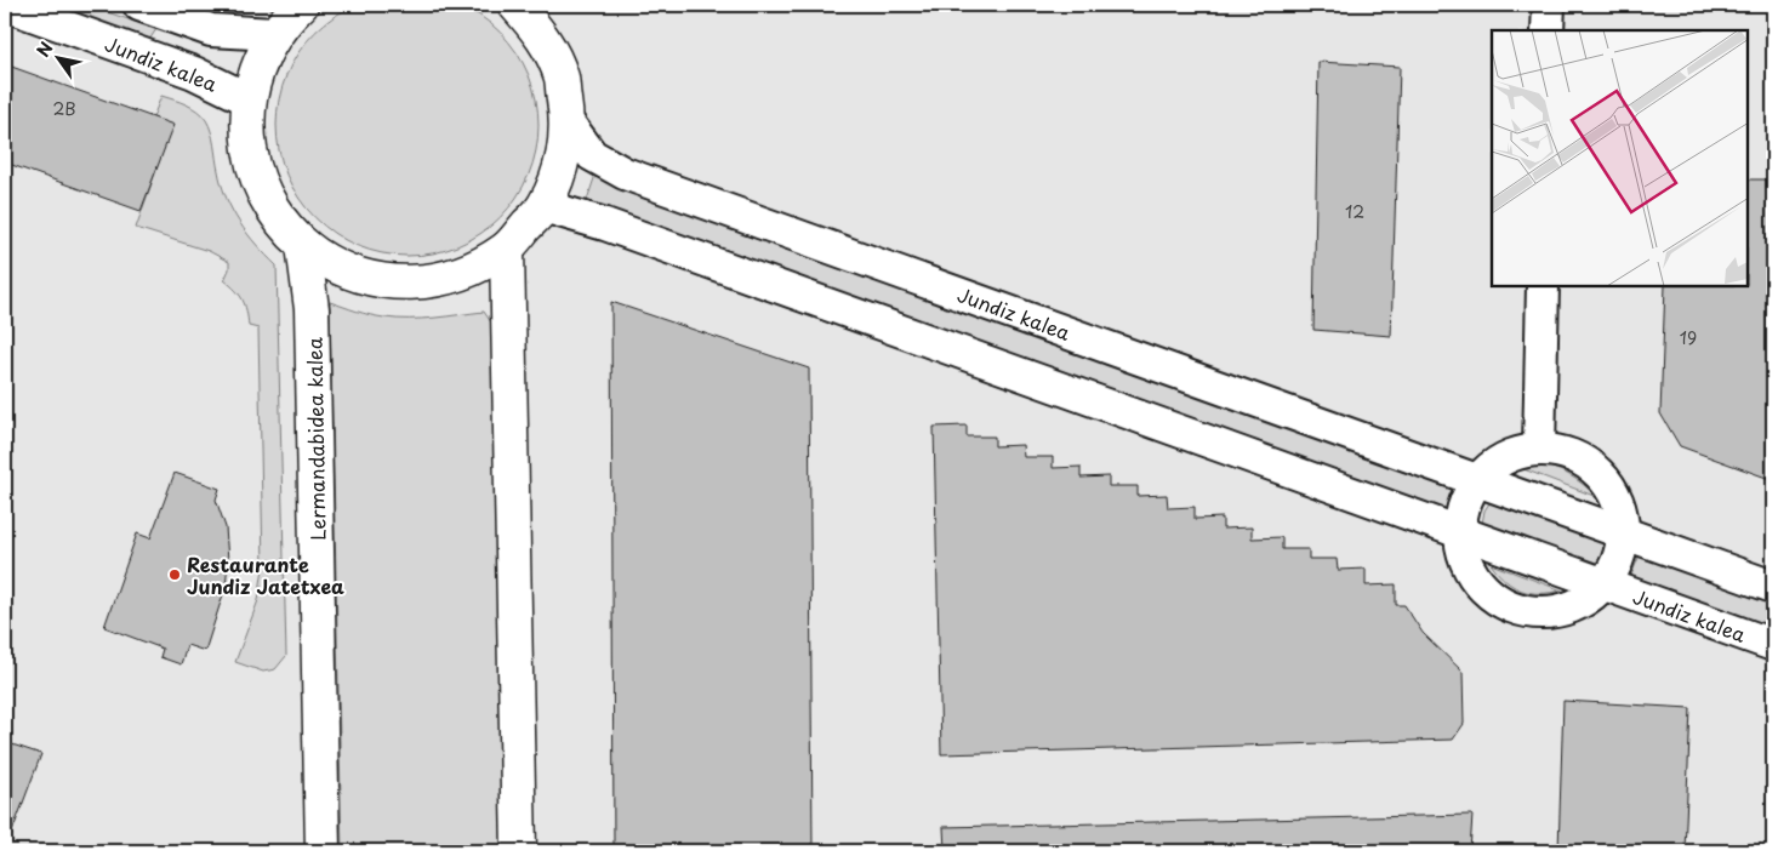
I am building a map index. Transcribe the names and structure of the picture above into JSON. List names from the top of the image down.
{
  "streets": {
    "street": ["Jundiz kalea", "Lermandabidea kalea"]
  },
  "places": ["Restaurante Jundiz Jatetxea"],
  "house_numbers": ["2B", "12", "19"],
  "north": "top left"
}
